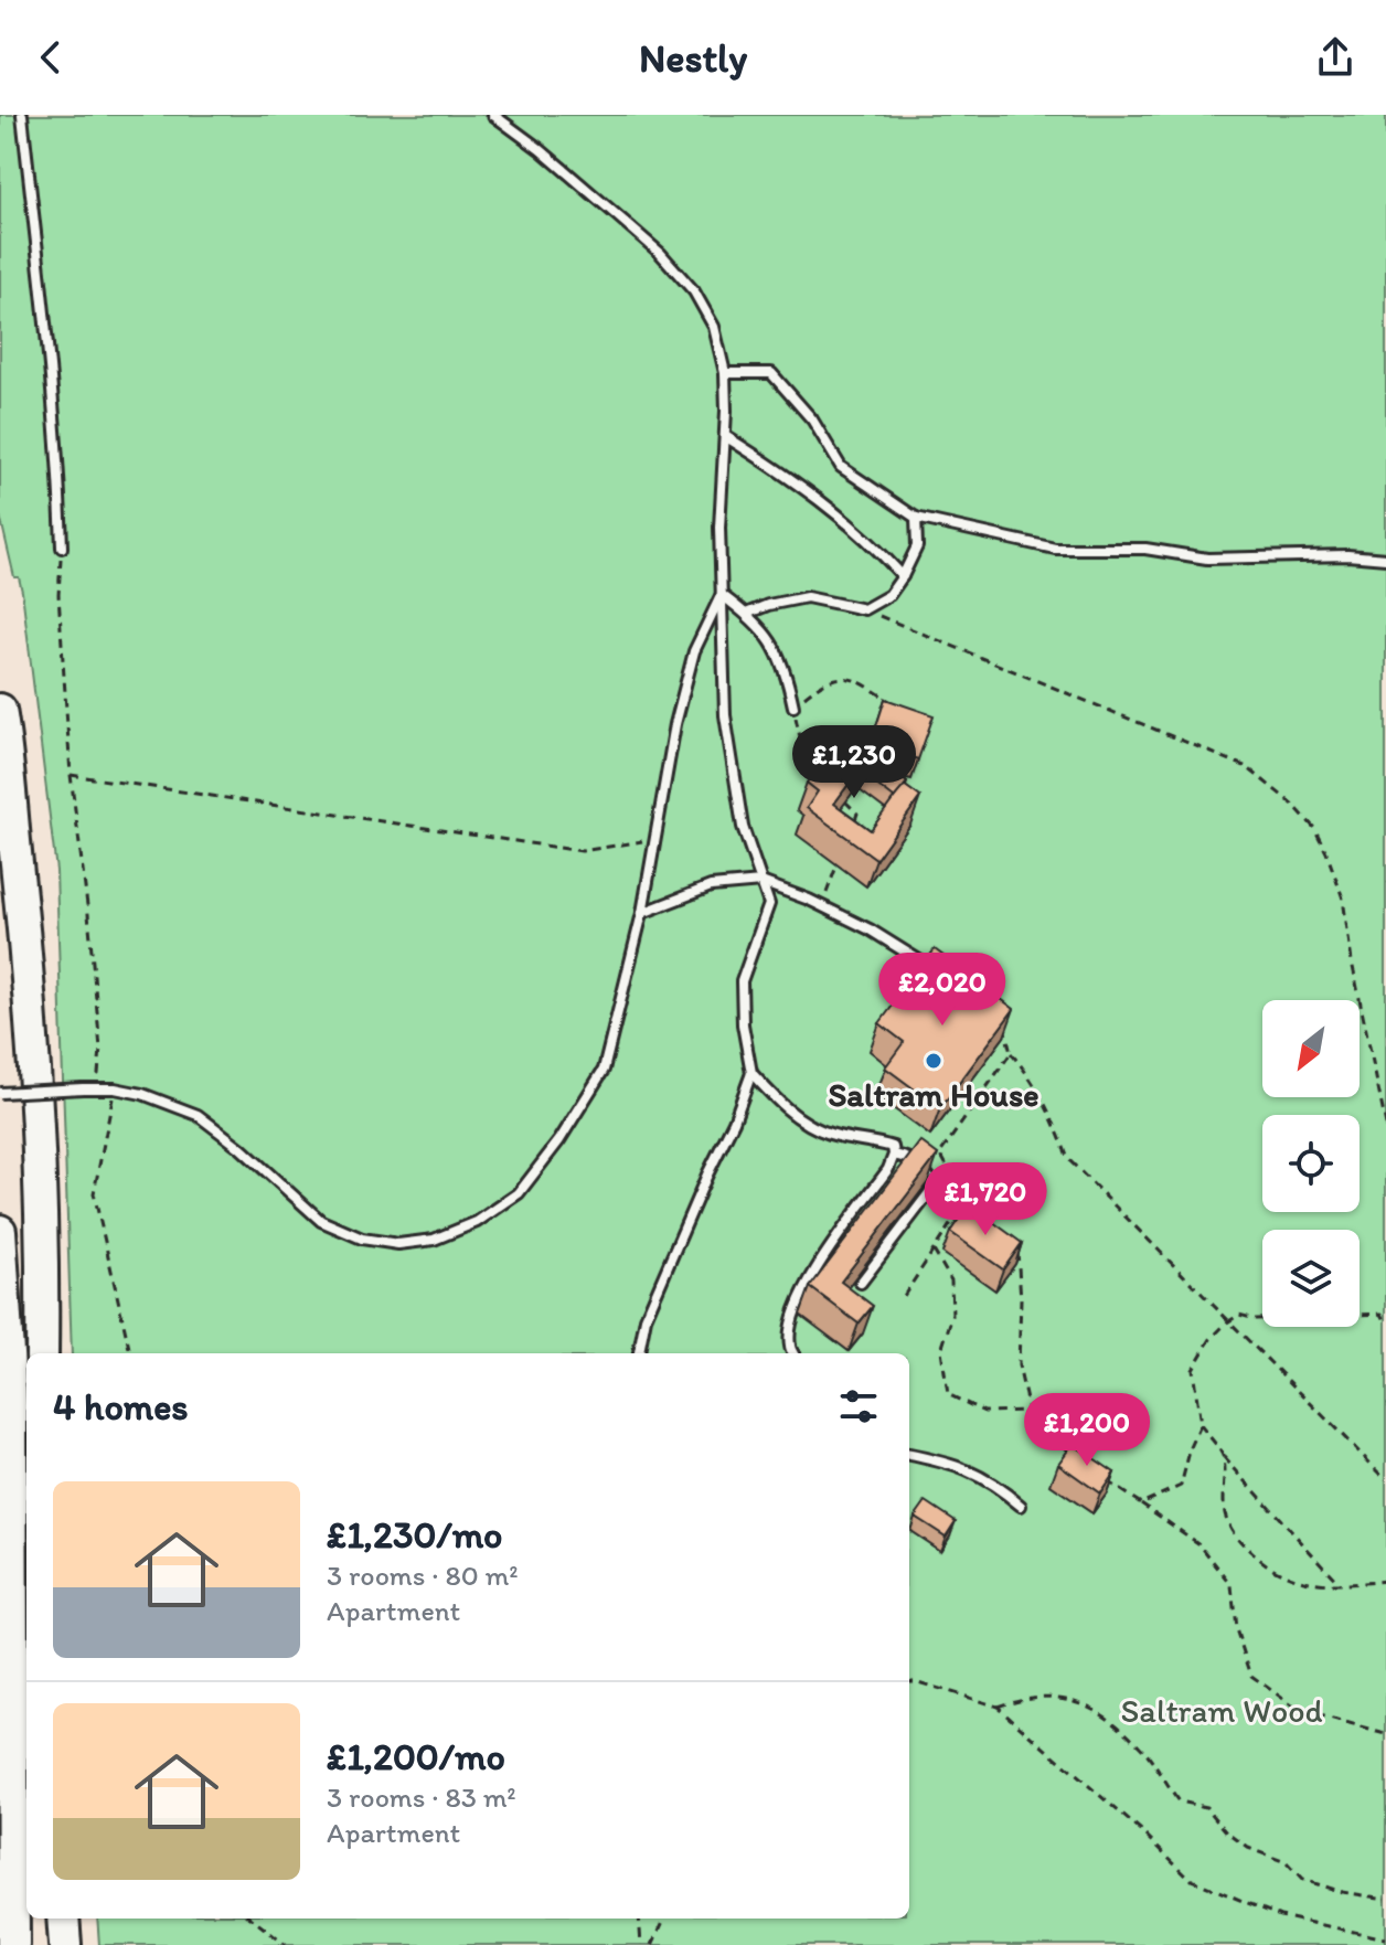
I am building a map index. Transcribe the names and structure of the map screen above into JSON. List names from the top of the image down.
{
  "parks": ["Saltram Wood"],
  "places": ["Saltram House"],
  "north": "bottom left",
  "page": {
    "header": "Nestly",
    "price": [
      "£1,230",
      "£2,020",
      "£1,720",
      "£1,200"
    ],
    "heading": "4 homes",
    "list": [
      {
        "name": "£1,230/mo",
        "note": "3 rooms · 80 m² · Apartment"
      },
      {
        "name": "£1,200/mo",
        "note": "3 rooms · 83 m² · Apartment"
      }
    ]
  }
}
